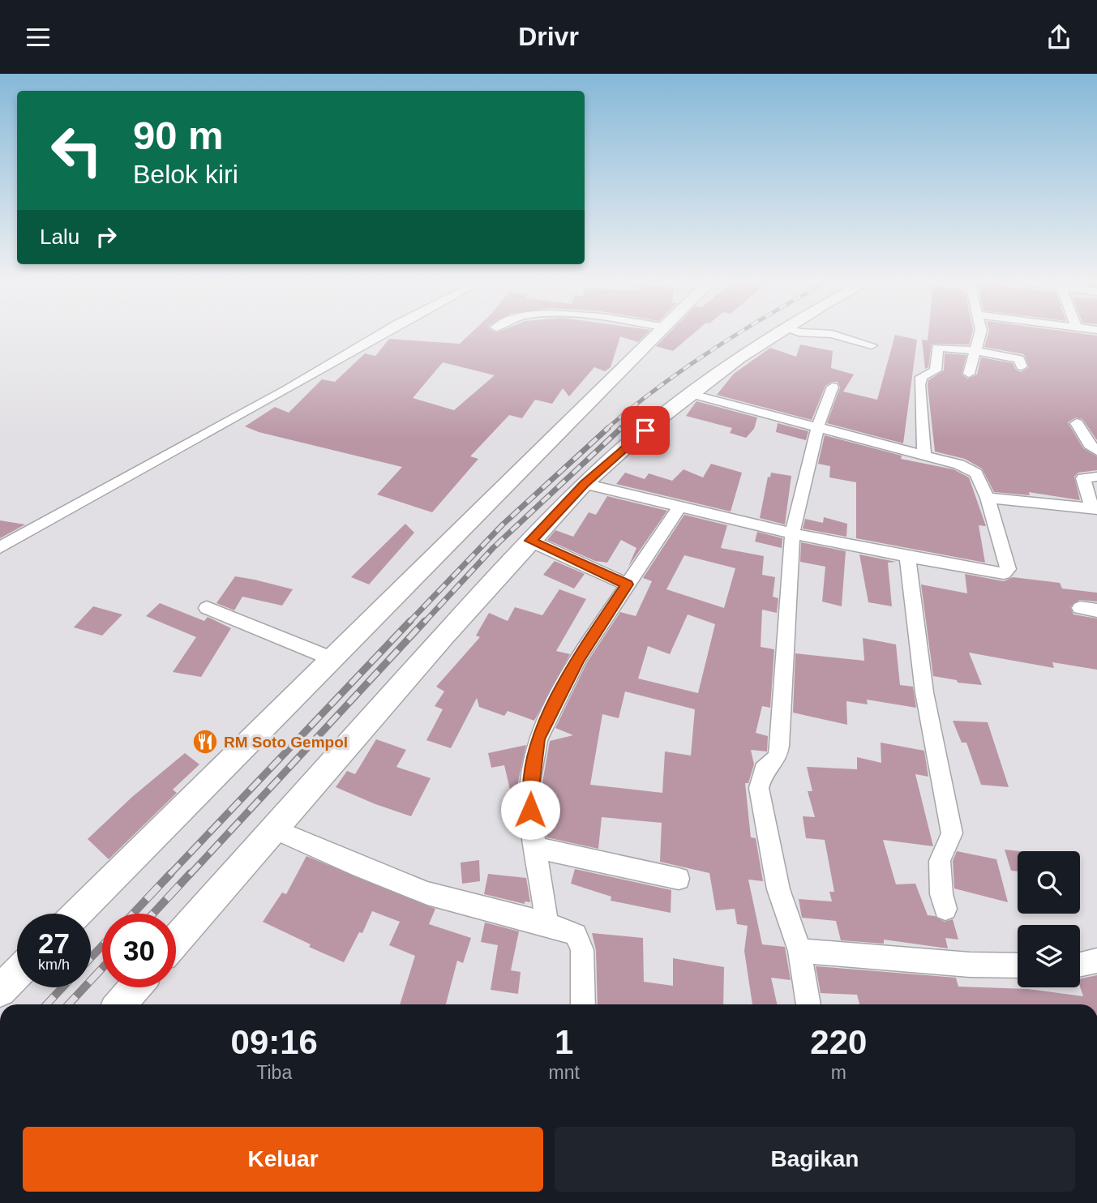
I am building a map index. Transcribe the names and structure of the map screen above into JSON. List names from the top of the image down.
{
  "places": {
    "restaurant": ["RM Soto Gempol"]
  },
  "page": {
    "header": "Drivr",
    "turn": ["90 m", "Belok kiri"],
    "then": "Lalu",
    "speed": "27 km/h",
    "limit": "30",
    "eta": [
      "09:16",
      "Tiba",
      "1",
      "mnt",
      "220",
      "m"
    ],
    "buttons": ["Keluar", "Bagikan"]
  }
}
